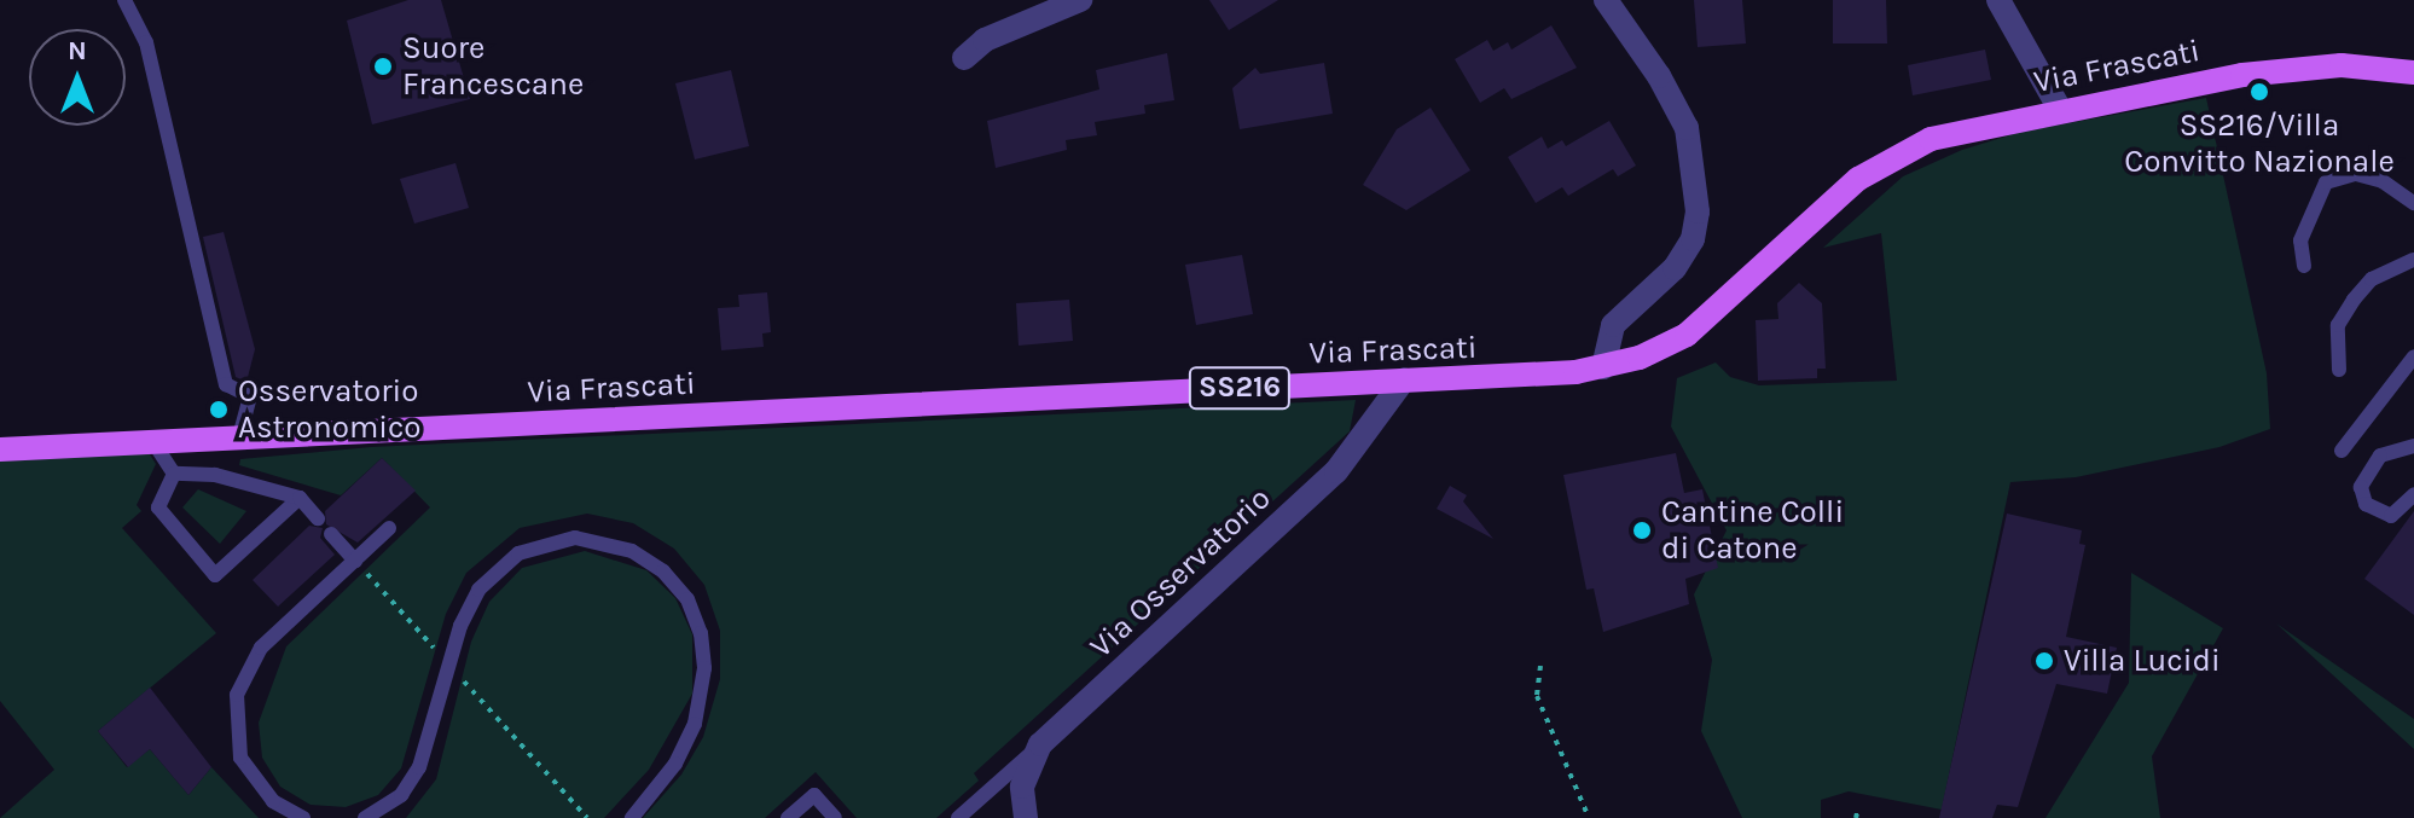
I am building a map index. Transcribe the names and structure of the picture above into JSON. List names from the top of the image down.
{
  "streets": {
    "main road": ["Via Frascati", "SS216"],
    "street": ["Via Osservatorio"]
  },
  "crossings": [
    ["Via Frascati", "Via Osservatorio"]
  ],
  "places": [
    "Suore Francescane",
    "SS216/Villa Convitto Nazionale",
    "Osservatorio Astronomico",
    "Cantine Colli di Catone",
    "Villa Lucidi"
  ],
  "north": "top"
}
